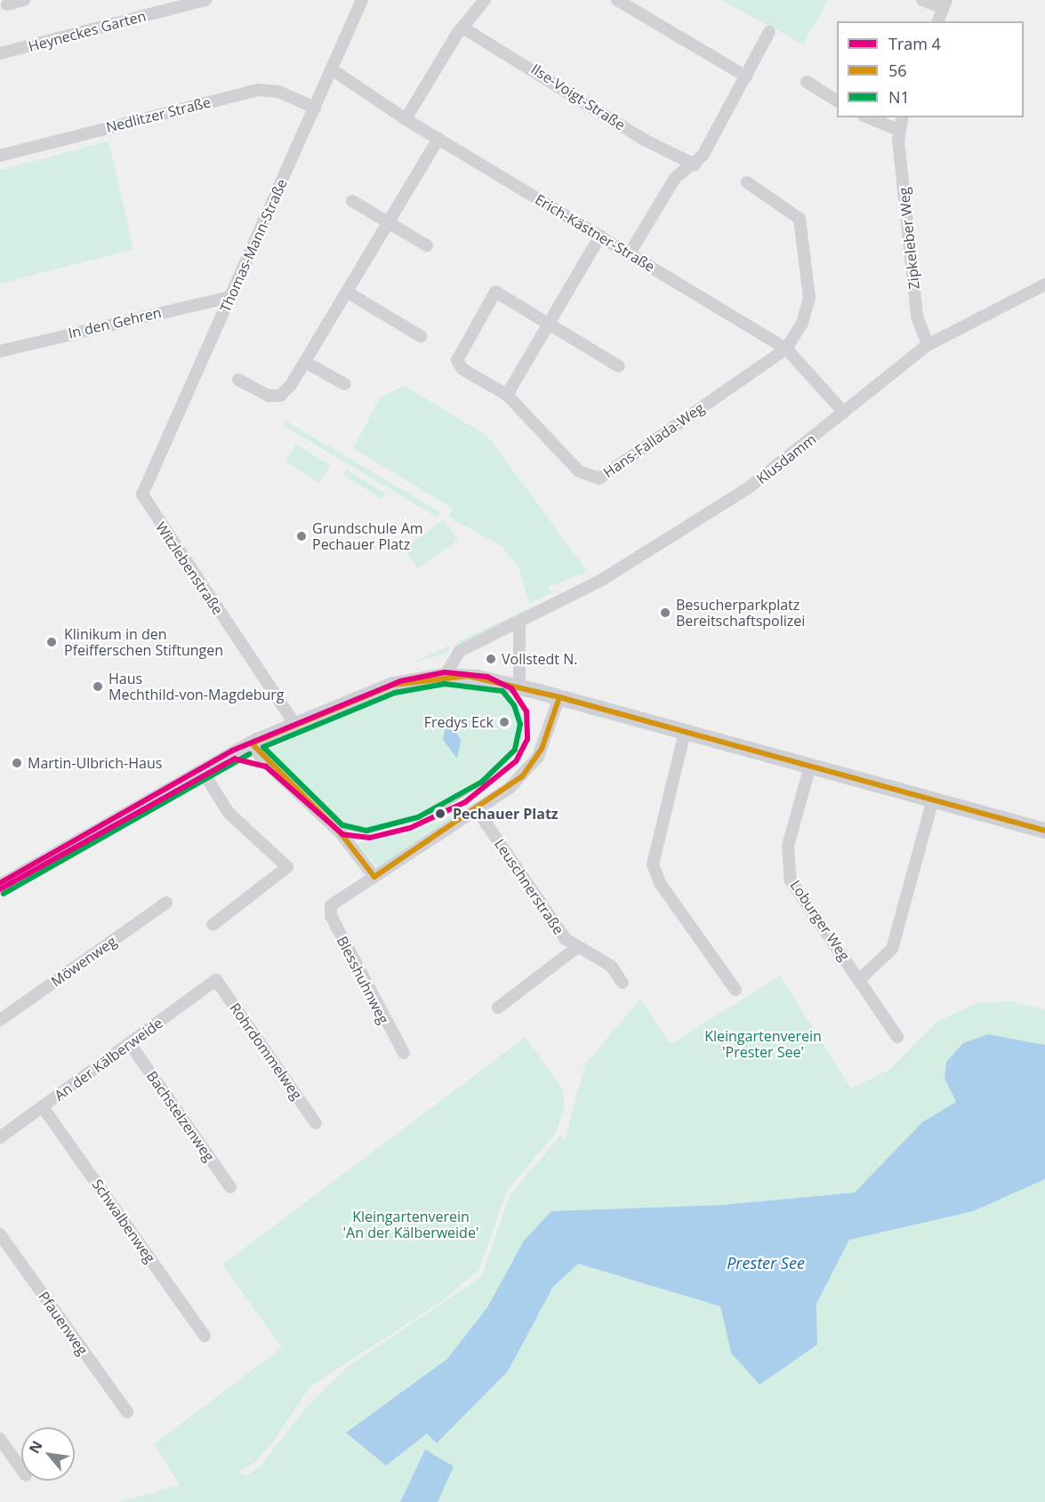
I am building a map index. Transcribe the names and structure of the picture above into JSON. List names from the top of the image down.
{
  "streets": {
    "street": [
      "Heyneckes Garten",
      "Ilse-Voigt-Straße",
      "Nedlitzer Straße",
      "Erich-Kästner-Straße",
      "Zipkeleber Weg",
      "Thomas-Mann-Straße",
      "In den Gehren",
      "Hans-Fallada-Weg",
      "Klusdamm",
      "Witzlebenstraße",
      "Leuschnerstraße",
      "Loburger Weg",
      "Möwenweg",
      "Blesshuhnweg",
      "Rohrdommelweg",
      "An der Kälberweide",
      "Bachstelzenweg",
      "Schwalbenweg",
      "Pfauenweg"
    ]
  },
  "crossings": [
    ["Nedlitzer Straße", "Thomas-Mann-Straße"],
    ["Erich-Kästner-Straße", "Thomas-Mann-Straße"],
    ["Erich-Kästner-Straße", "Hans-Fallada-Weg"],
    ["Erich-Kästner-Straße", "Klusdamm"],
    ["Zipkeleber Weg", "Klusdamm"],
    ["Thomas-Mann-Straße", "In den Gehren"],
    ["Thomas-Mann-Straße", "Witzlebenstraße"],
    ["Rohrdommelweg", "An der Kälberweide"],
    ["An der Kälberweide", "Bachstelzenweg"],
    ["An der Kälberweide", "Schwalbenweg"]
  ],
  "water": ["Prester See"],
  "parks": ["Kleingartenverein 'Prester See'", "Kleingartenverein 'An der Kälberweide'"],
  "places": [
    "Grundschule Am Pechauer Platz",
    "Besucherparkplatz Bereitschaftspolizei",
    "Klinikum in den Pfeifferschen Stiftungen",
    "Vollstedt N.",
    "Haus Mechthild-von-Magdeburg",
    "Fredys Eck",
    "Martin-Ulbrich-Haus",
    "Pechauer Platz"
  ],
  "lines": ["tram line 4", "transit line 56", "transit line N1"],
  "legend": ["Tram 4", "56", "N1"],
  "north": "top left"
}
